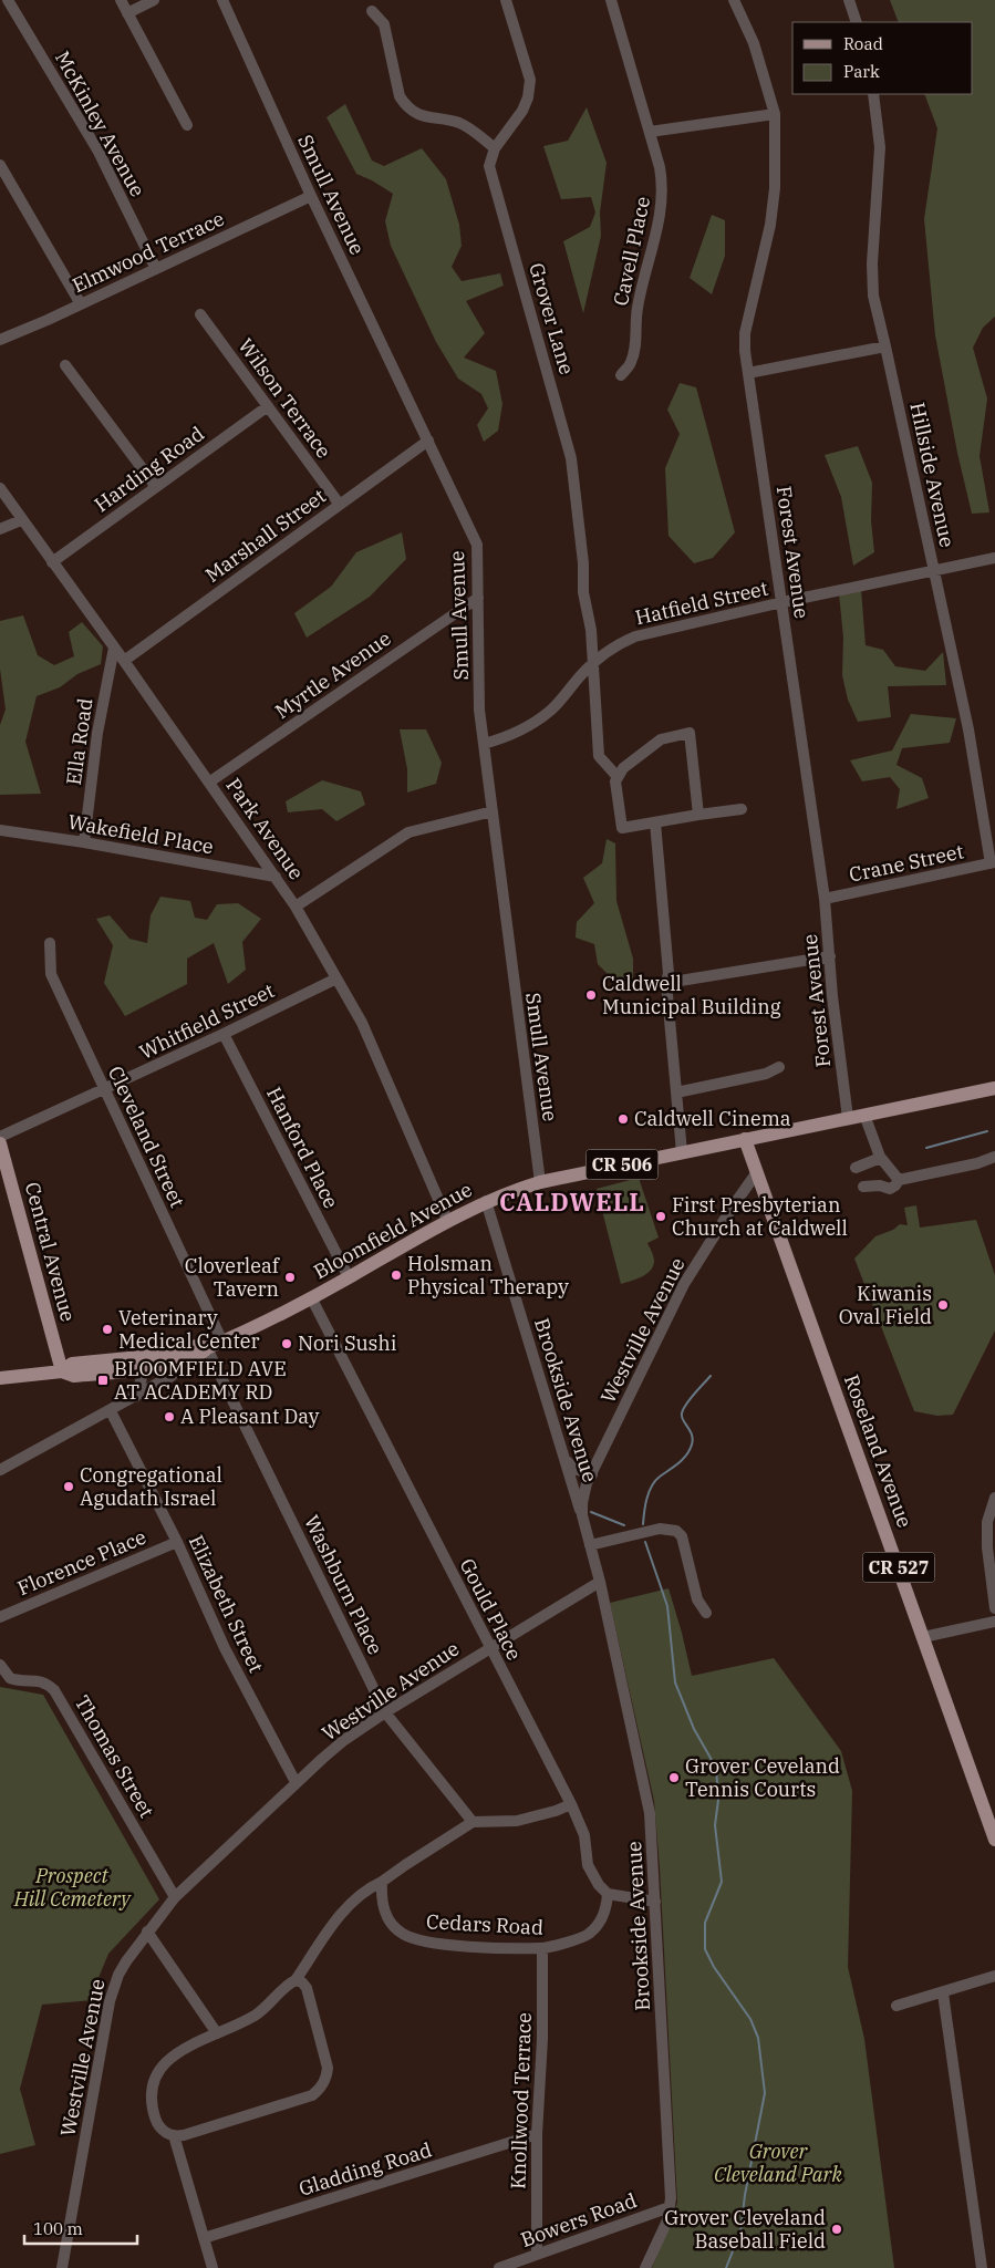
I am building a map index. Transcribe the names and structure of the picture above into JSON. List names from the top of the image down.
{
  "streets": {
    "main road": [
      "CR 506",
      "Bloomfield Avenue",
      "Central Avenue",
      "Roseland Avenue",
      "CR 527"
    ],
    "street": [
      "McKinley Avenue",
      "Smull Avenue",
      "Cavell Place",
      "Elmwood Terrace",
      "Grover Lane",
      "Wilson Terrace",
      "Harding Road",
      "Hillside Avenue",
      "Marshall Street",
      "Forest Avenue",
      "Hatfield Street",
      "Myrtle Avenue",
      "Ella Road",
      "Park Avenue",
      "Wakefield Place",
      "Crane Street",
      "Whitfield Street",
      "Cleveland Street",
      "Hanford Place",
      "Westville Avenue",
      "Brookside Avenue",
      "Florence Place",
      "Washburn Place",
      "Elizabeth Street",
      "Gould Place",
      "Thomas Street",
      "Cedars Road",
      "Knollwood Terrace",
      "Gladding Road",
      "Bowers Road"
    ]
  },
  "crossings": [
    ["McKinley Avenue", "Elmwood Terrace"],
    ["Smull Avenue", "Elmwood Terrace"],
    ["Smull Avenue", "Marshall Street"],
    ["Smull Avenue", "Hatfield Street"],
    ["Smull Avenue", "Myrtle Avenue"],
    ["Smull Avenue", "Bloomfield Avenue"],
    ["Grover Lane", "Hatfield Street"],
    ["Wilson Terrace", "Harding Road"],
    ["Wilson Terrace", "Marshall Street"],
    ["Harding Road", "Park Avenue"],
    ["Hillside Avenue", "Hatfield Street"],
    ["Hillside Avenue", "Crane Street"],
    ["Marshall Street", "Park Avenue"],
    ["Forest Avenue", "Hatfield Street"],
    ["Forest Avenue", "Crane Street"],
    ["Forest Avenue", "Bloomfield Avenue"],
    ["Myrtle Avenue", "Park Avenue"],
    ["Ella Road", "Park Avenue"],
    ["Ella Road", "Wakefield Place"],
    ["Park Avenue", "Wakefield Place"],
    ["Park Avenue", "Whitfield Street"],
    ["Park Avenue", "Bloomfield Avenue"],
    ["Whitfield Street", "Cleveland Street"],
    ["Whitfield Street", "Hanford Place"],
    ["Cleveland Street", "Bloomfield Avenue"],
    ["Hanford Place", "Bloomfield Avenue"],
    ["Bloomfield Avenue", "Central Avenue"],
    ["Bloomfield Avenue", "Brookside Avenue"],
    ["Bloomfield Avenue", "Roseland Avenue"],
    ["Bloomfield Avenue", "Washburn Place"],
    ["Bloomfield Avenue", "Gould Place"],
    ["Westville Avenue", "Brookside Avenue"],
    ["Westville Avenue", "Roseland Avenue"],
    ["Westville Avenue", "Washburn Place"],
    ["Westville Avenue", "Elizabeth Street"],
    ["Westville Avenue", "Gould Place"],
    ["Westville Avenue", "Thomas Street"],
    ["Brookside Avenue", "Bowers Road"],
    ["Florence Place", "Elizabeth Street"],
    ["Gould Place", "Cedars Road"],
    ["Cedars Road", "Knollwood Terrace"],
    ["Knollwood Terrace", "Gladding Road"],
    ["Knollwood Terrace", "Bowers Road"]
  ],
  "districts": ["CALDWELL"],
  "parks": ["Prospect Hill Cemetery", "Grover Cleveland Park"],
  "places": {
    "other": [
      "Caldwell Municipal Building",
      "Caldwell Cinema",
      "First Presbyterian Church at Caldwell",
      "Holsman Physical Therapy",
      "Cloverleaf Tavern",
      "Kiwanis Oval Field",
      "Veterinary Medical Center",
      "Nori Sushi",
      "A Pleasant Day",
      "Congregational Agudath Israel",
      "Grover Ceveland Tennis Courts",
      "Grover Cleveland Baseball Field"
    ],
    "transit": ["BLOOMFIELD AVE AT ACADEMY RD"]
  },
  "legend": ["Road", "Park"],
  "scale_bar": "100 m"
}
